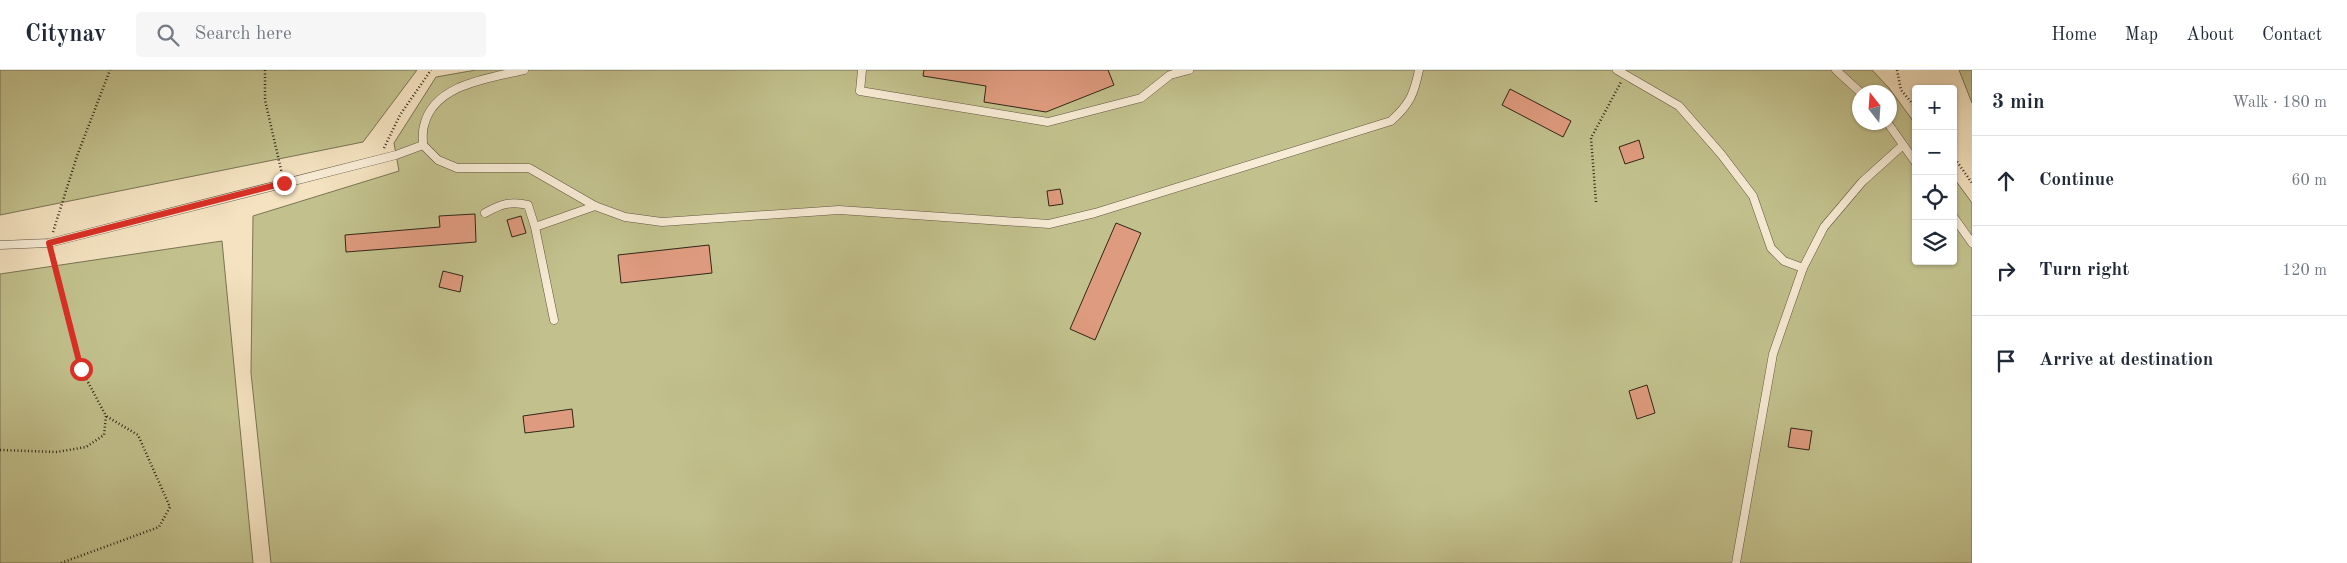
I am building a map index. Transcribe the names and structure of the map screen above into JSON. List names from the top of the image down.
{
  "north": "top",
  "page": {
    "header": "Citynav",
    "search": "Search here",
    "nav": [
      "Home",
      "Map",
      "About",
      "Contact"
    ],
    "heading": ["3 min", "Walk · 180 m"],
    "map_buttons": ["+", "−"],
    "list": [
      ["Continue", "60 m"],
      ["Turn right", "120 m"],
      "Arrive at destination"
    ]
  }
}
